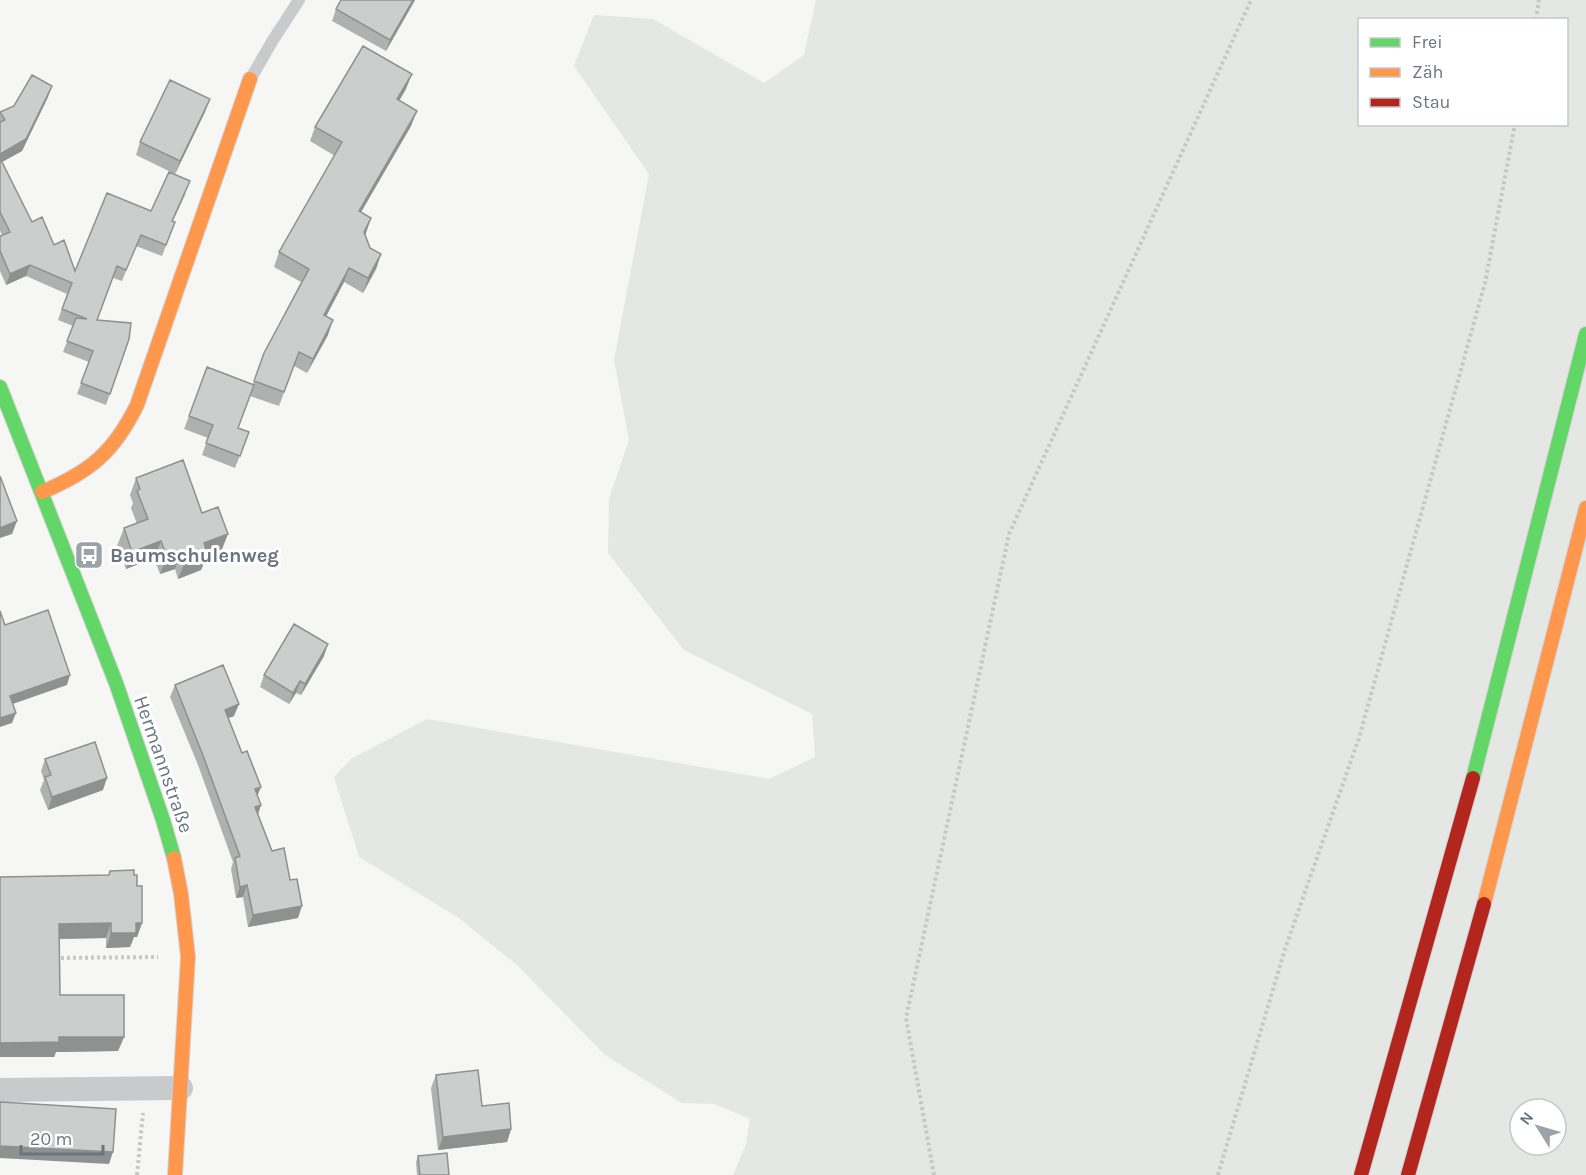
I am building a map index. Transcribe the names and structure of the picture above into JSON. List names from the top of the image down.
{
  "streets": {
    "main road": ["Hermannstraße"]
  },
  "places": {
    "bus stop": ["Baumschulenweg"]
  },
  "legend": ["Frei", "Zäh", "Stau"],
  "scale_bar": "20 m",
  "north": "top left"
}
